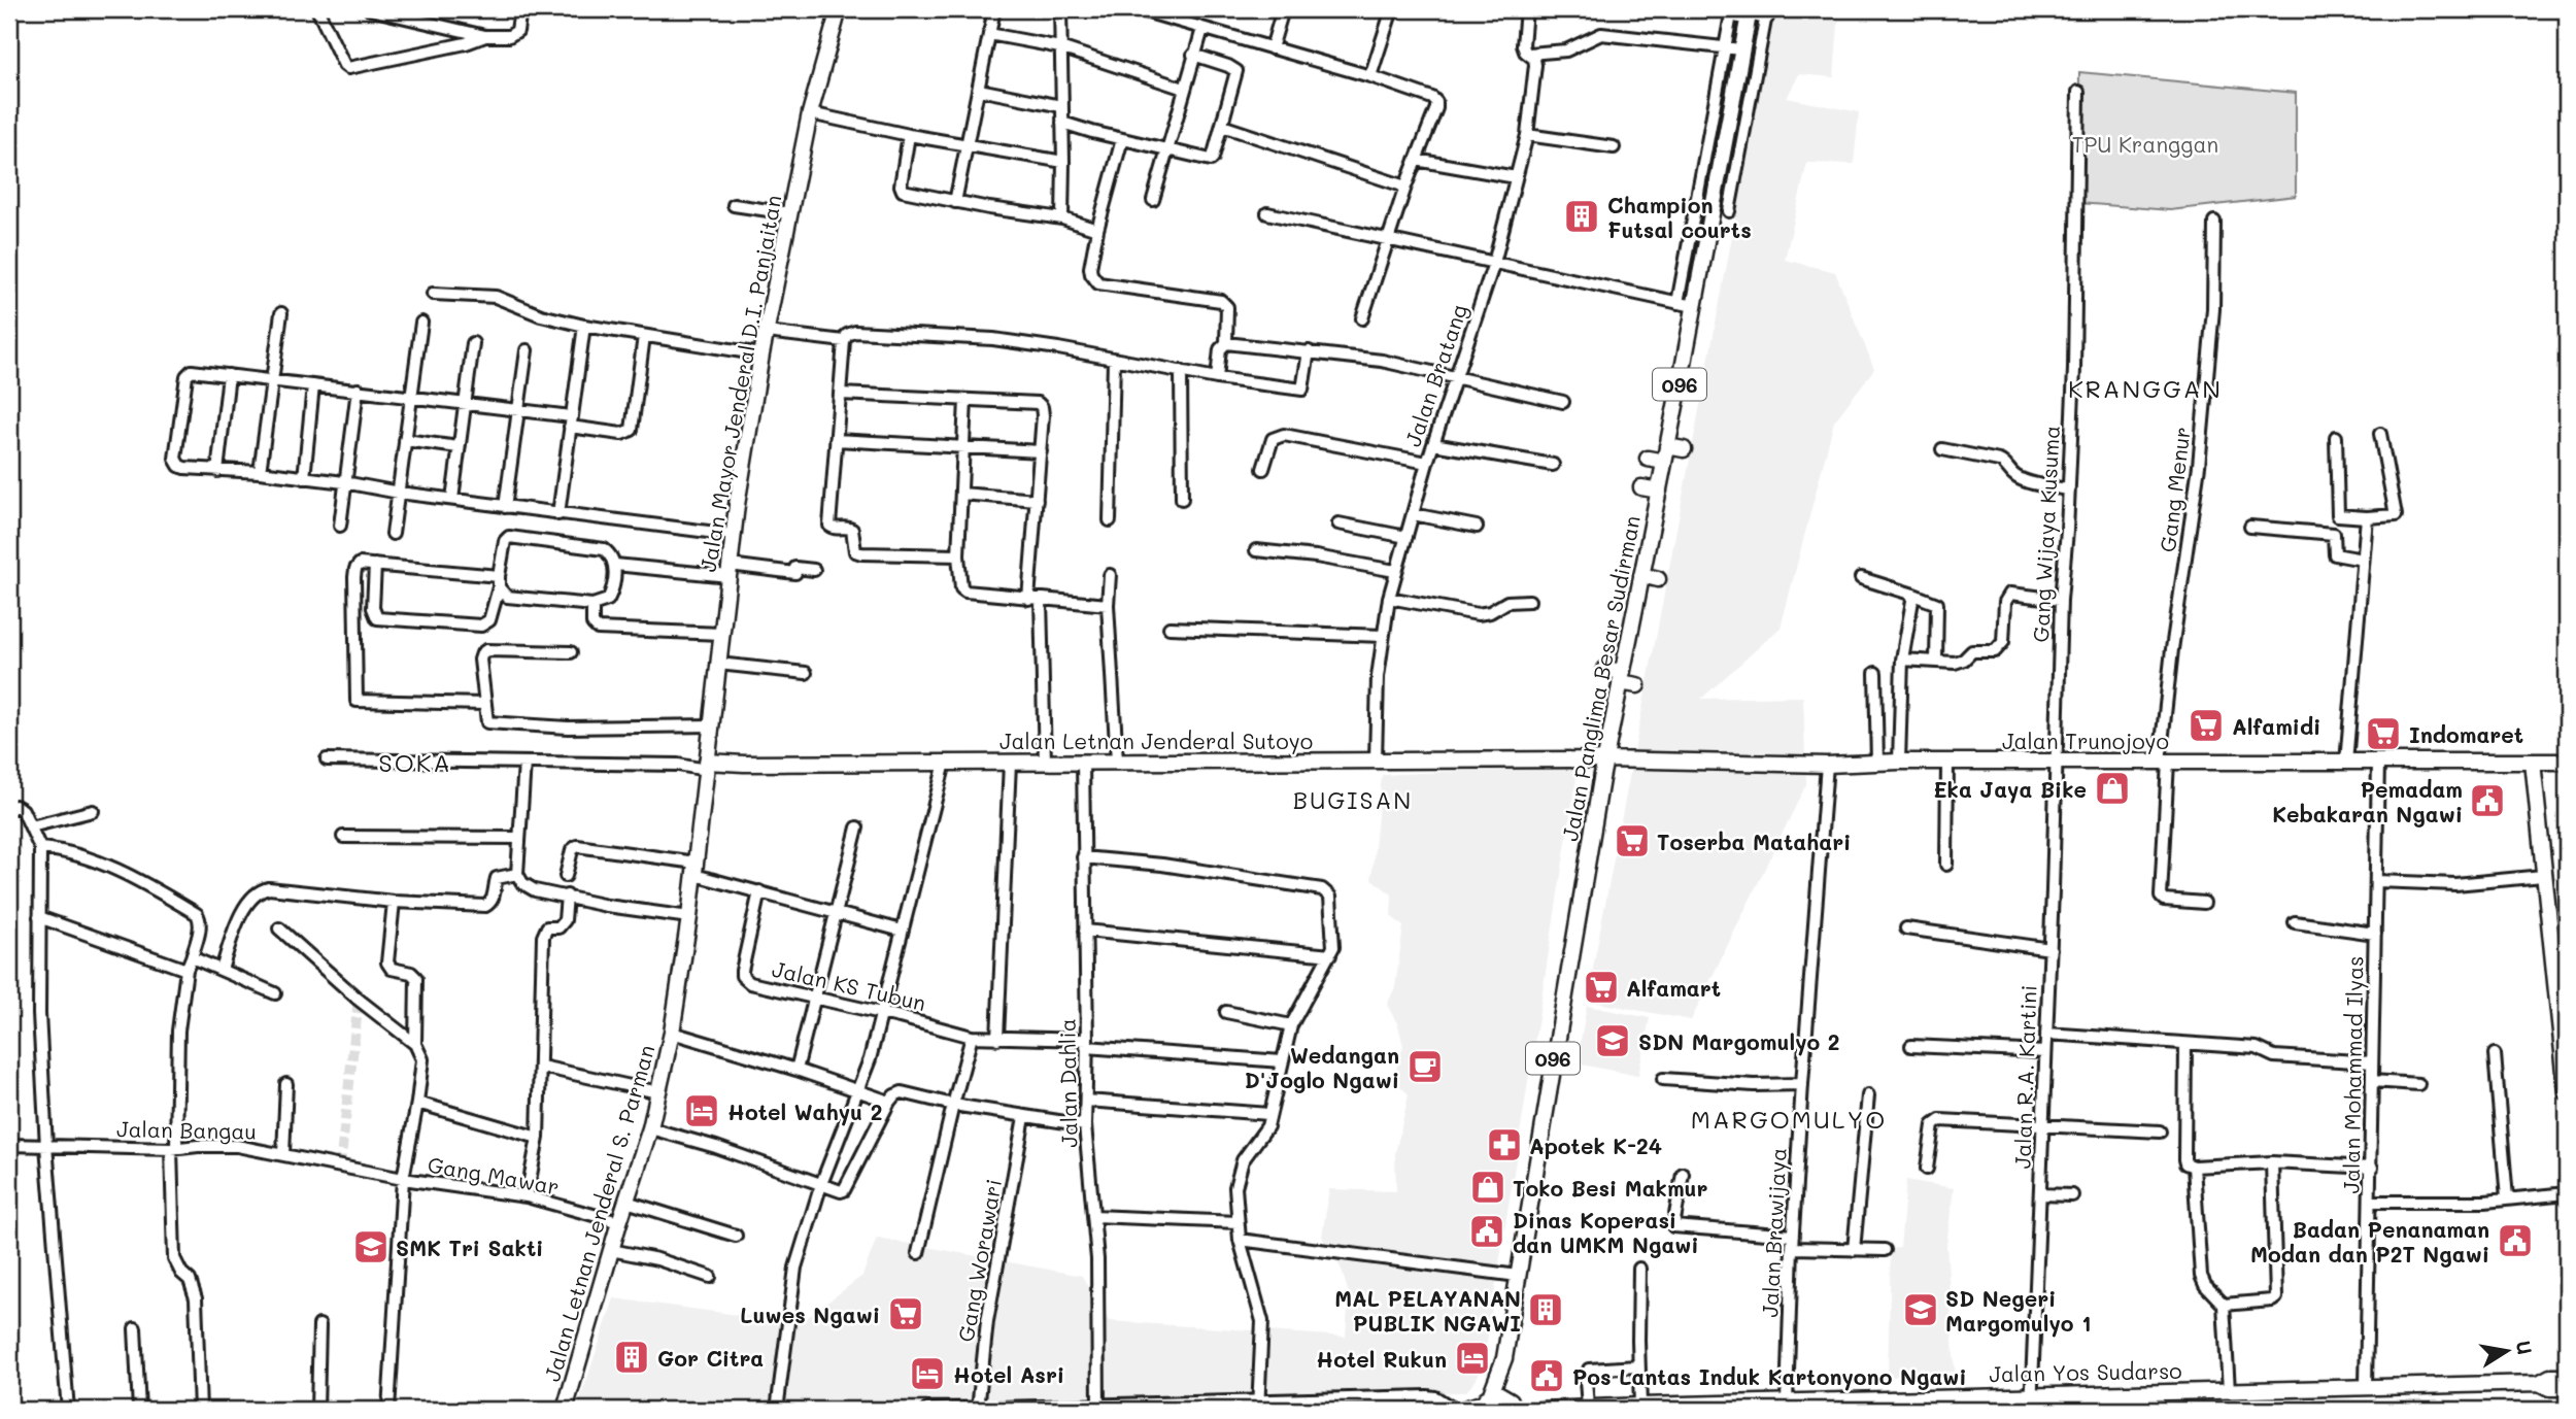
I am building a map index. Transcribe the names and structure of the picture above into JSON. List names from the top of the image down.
{
  "streets": {
    "main road": [
      "Jalan Mayor Jenderal D.I. Panjaitan",
      "096",
      "Jalan Panglima Besar Sudirman",
      "Jalan Letnan Jenderal Sutoyo",
      "Jalan Trunojoyo",
      "Jalan Letnan Jenderal S. Parman",
      "Jalan Yos Sudarso"
    ],
    "street": [
      "Jalan Bratang",
      "Gang Menur",
      "Gang Wijaya Kusuma",
      "Jalan KS Tubun",
      "Jalan Mohammad Ilyas",
      "Jalan R.A. Kartini",
      "Jalan Dahlia",
      "Jalan Bangau",
      "Gang Mawar",
      "Jalan Brawijaya",
      "Gang Worawari"
    ]
  },
  "crossings": [
    ["Jalan Bratang", "Jalan Letnan Jenderal Sutoyo"],
    ["Jalan Mayor Jenderal D.I. Panjaitan", "Jalan Letnan Jenderal Sutoyo"],
    ["Jalan Mayor Jenderal D.I. Panjaitan", "Jalan Letnan Jenderal S. Parman"],
    ["Gang Menur", "Jalan Trunojoyo"],
    ["Gang Wijaya Kusuma", "Jalan Trunojoyo"],
    ["Gang Wijaya Kusuma", "Jalan R.A. Kartini"],
    ["Jalan Panglima Besar Sudirman", "Jalan Letnan Jenderal Sutoyo"],
    ["Jalan Panglima Besar Sudirman", "Jalan Trunojoyo"],
    ["Jalan Panglima Besar Sudirman", "Jalan Yos Sudarso"],
    ["Jalan Letnan Jenderal Sutoyo", "Jalan Trunojoyo"],
    ["Jalan Letnan Jenderal Sutoyo", "Jalan Dahlia"],
    ["Jalan Letnan Jenderal Sutoyo", "Jalan Letnan Jenderal S. Parman"],
    ["Jalan Trunojoyo", "Jalan Mohammad Ilyas"],
    ["Jalan Trunojoyo", "Jalan R.A. Kartini"],
    ["Jalan Trunojoyo", "Jalan Brawijaya"],
    ["Jalan KS Tubun", "Jalan Dahlia"],
    ["Jalan Mohammad Ilyas", "Jalan Yos Sudarso"],
    ["Jalan R.A. Kartini", "Jalan Yos Sudarso"],
    ["Jalan Bangau", "Gang Mawar"],
    ["Gang Mawar", "Jalan Letnan Jenderal S. Parman"],
    ["Jalan Brawijaya", "Jalan Yos Sudarso"]
  ],
  "districts": [
    "KRANGGAN",
    "SOKA",
    "BUGISAN",
    "MARGOMULYO"
  ],
  "parks": ["TPU Kranggan"],
  "places": {
    "building": ["Champion Futsal courts", "MAL PELAYANAN PUBLIK NGAWI", "Gor Citra"],
    "supermarket": [
      "Alfamidi",
      "Indomaret",
      "Toserba Matahari",
      "Alfamart",
      "Luwes Ngawi"
    ],
    "shop": ["Eka Jaya Bike", "Toko Besi Makmur"],
    "public building": [
      "Pemadam Kebakaran Ngawi",
      "Dinas Koperasi dan UMKM Ngawi",
      "Badan Penanaman Modan dan P2T Ngawi",
      "Pos Lantas Induk Kartonyono Ngawi"
    ],
    "school or university": ["SDN Margomulyo 2", "SMK Tri Sakti", "SD Negeri Margomulyo 1"],
    "cafe": ["Wedangan D'Joglo Ngawi"],
    "hotel": ["Hotel Wahyu 2", "Hotel Rukun", "Hotel Asri"],
    "pharmacy": ["Apotek K-24"]
  },
  "north": "right"
}
